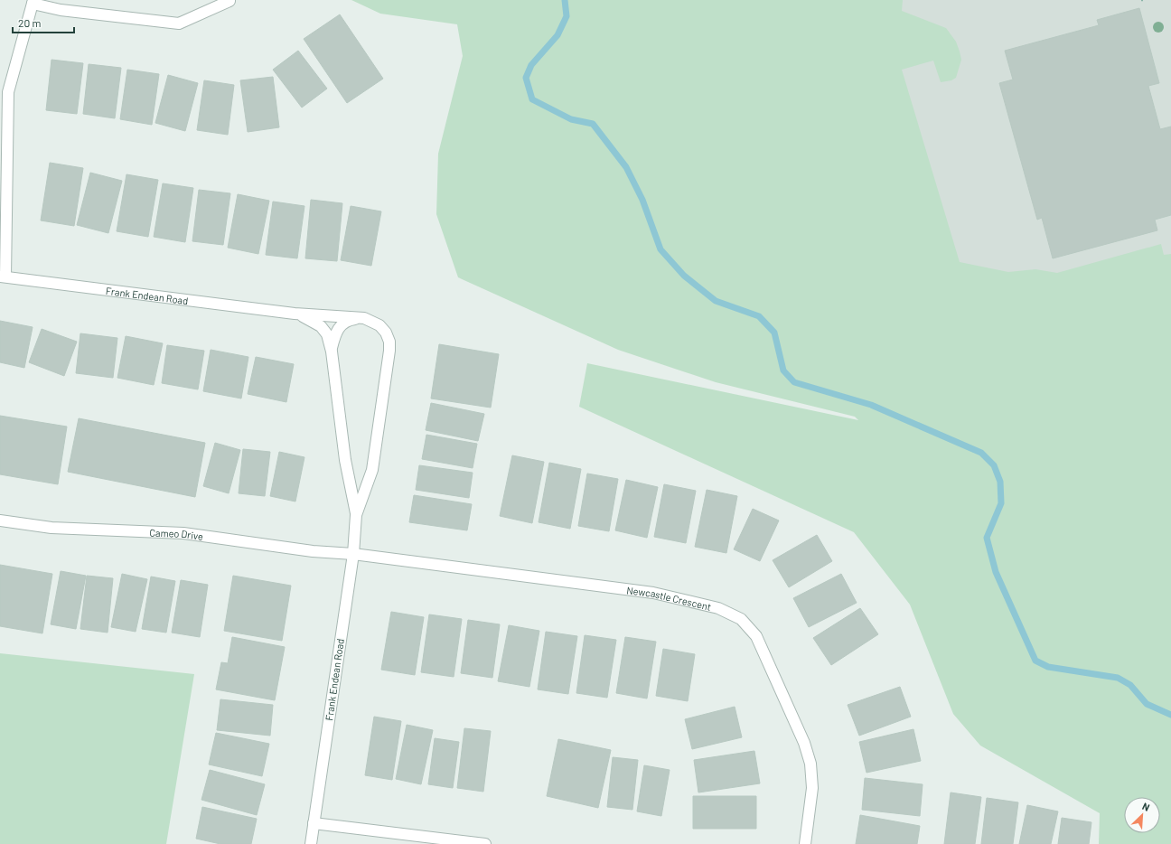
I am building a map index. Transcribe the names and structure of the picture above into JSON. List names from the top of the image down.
{
  "streets": {
    "street": ["Frank Endean Road", "Cameo Drive", "Newcastle Crescent"]
  },
  "crossings": [
    ["Frank Endean Road", "Cameo Drive"],
    ["Frank Endean Road", "Newcastle Crescent"],
    ["Cameo Drive", "Newcastle Crescent"]
  ],
  "scale_bar": "20 m",
  "north": "top right"
}
